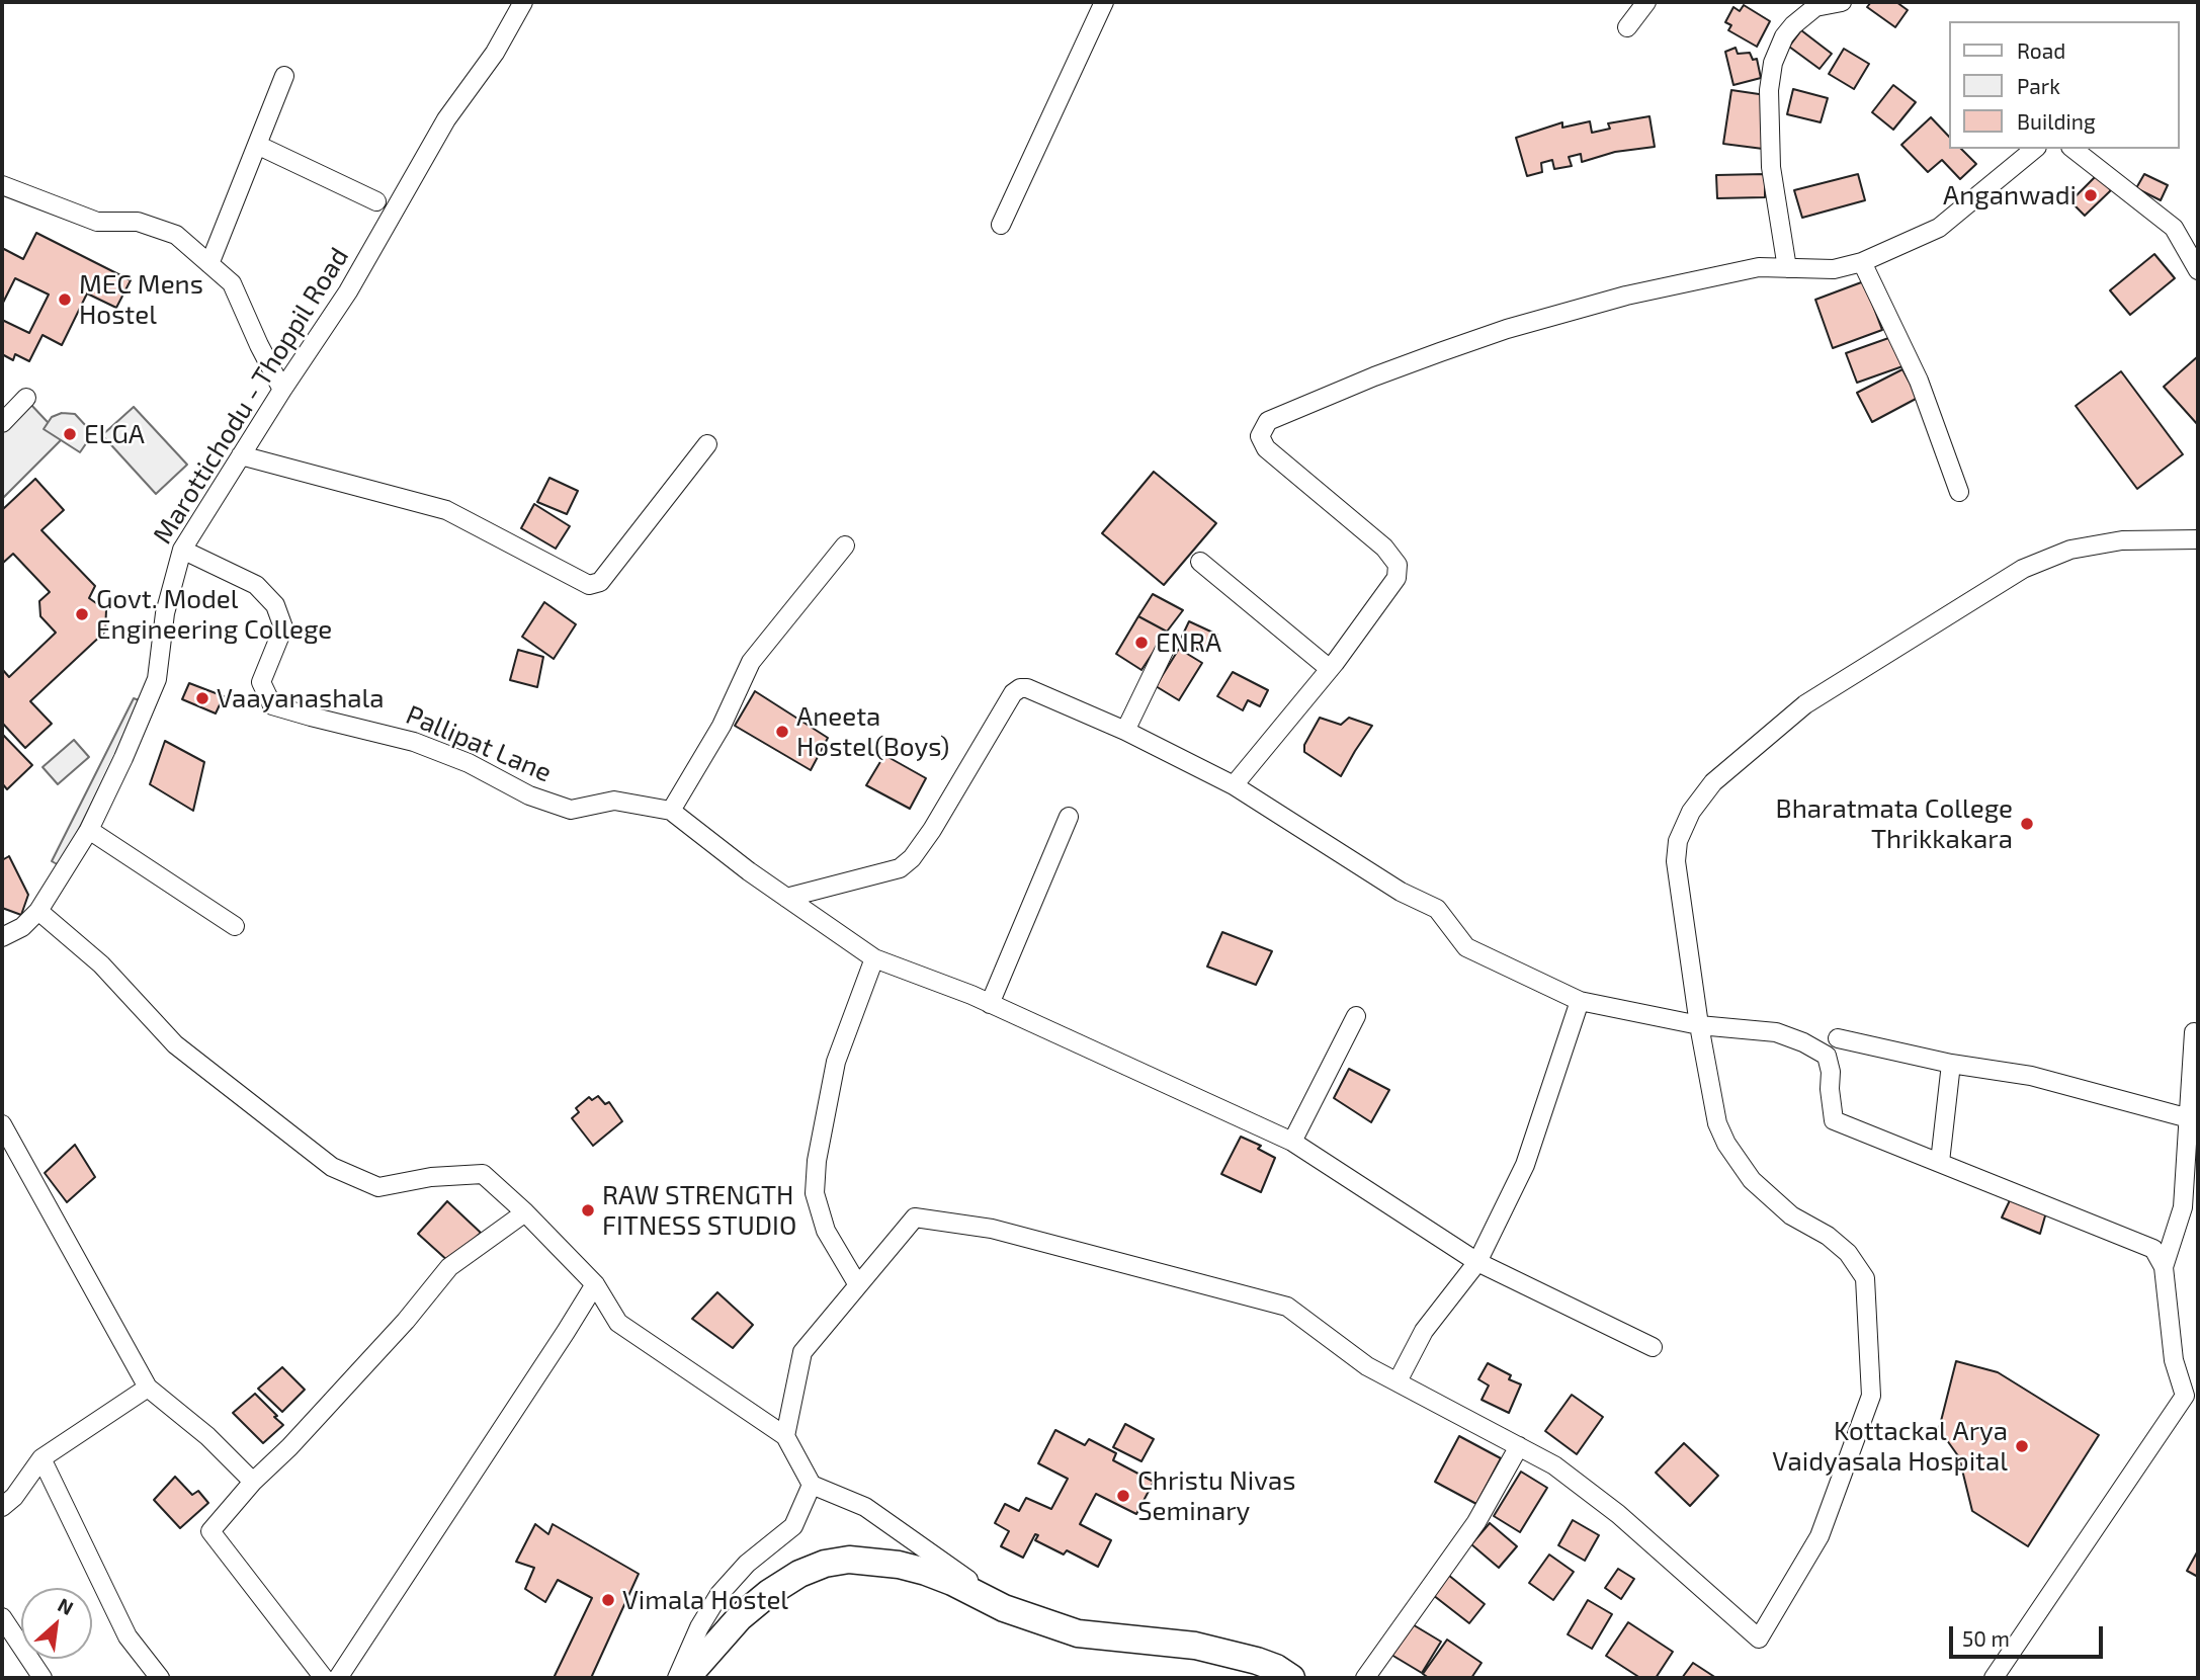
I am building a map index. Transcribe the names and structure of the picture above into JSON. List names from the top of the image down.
{
  "streets": {
    "street": ["Marottichodu - Thoppil Road", "Pallipat Lane"]
  },
  "crossings": [
    ["Marottichodu - Thoppil Road", "Pallipat Lane"]
  ],
  "places": [
    "Anganwadi",
    "MEC Mens Hostel",
    "ELGA",
    "Govt. Model Engineering College",
    "ENRA",
    "Vaayanashala",
    "Aneeta Hostel(Boys)",
    "Bharatmata College Thrikkakara",
    "RAW STRENGTH FITNESS STUDIO",
    "Kottackal Arya Vaidyasala Hospital",
    "Christu Nivas Seminary",
    "Vimala Hostel"
  ],
  "legend": ["Road", "Park", "Building"],
  "scale_bar": "50 m",
  "north": "top right"
}
